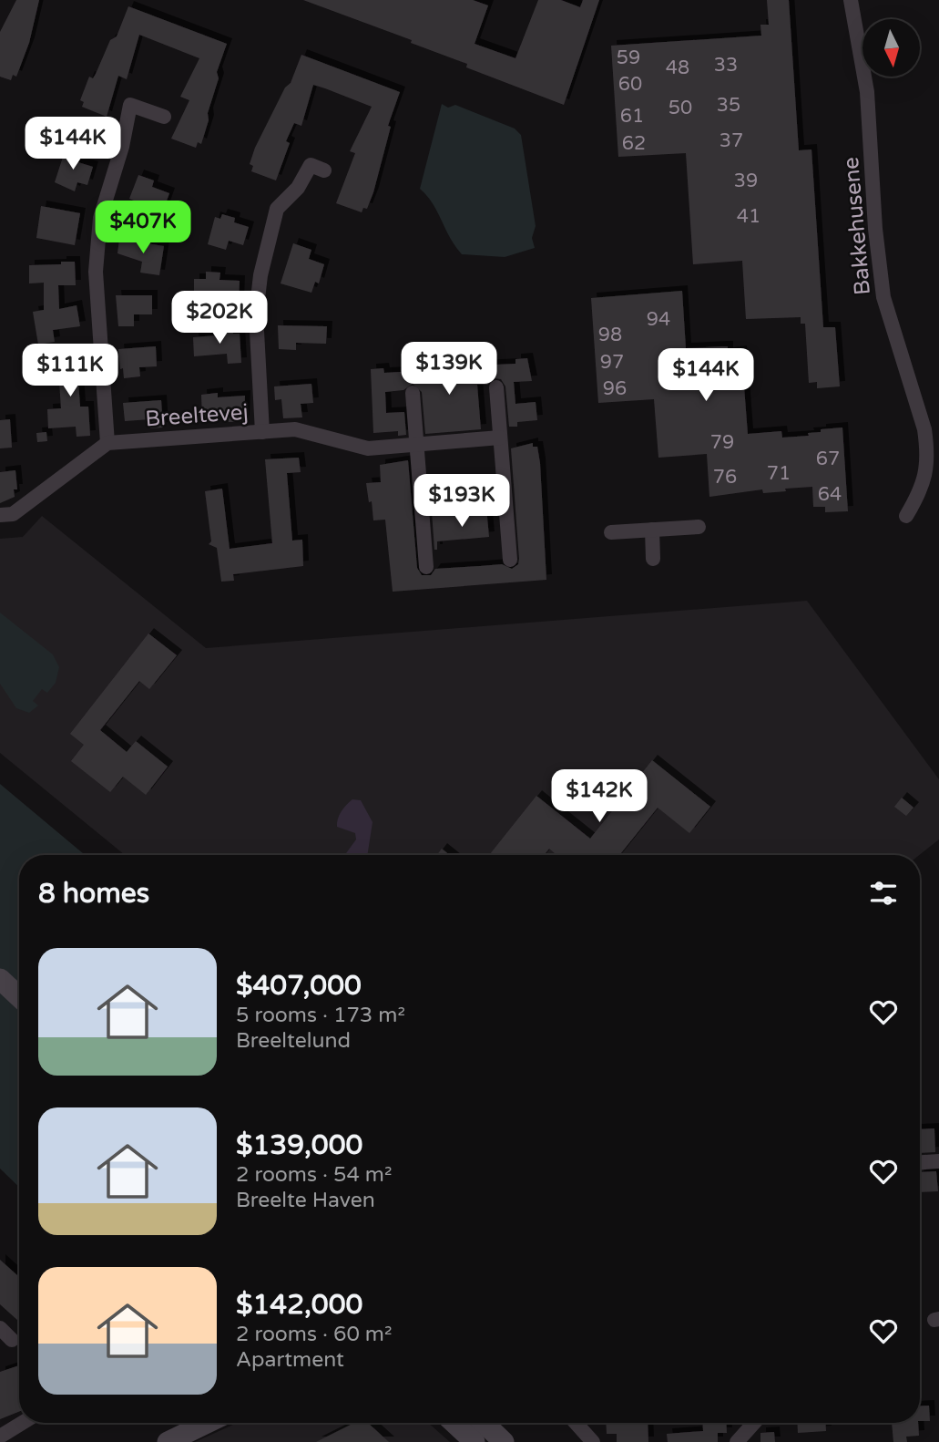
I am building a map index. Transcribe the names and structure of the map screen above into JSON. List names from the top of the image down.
{
  "streets": {
    "street": ["Bakkehusene", "Breeltevej"]
  },
  "house_numbers": [
    "59",
    "33",
    "48",
    "60",
    "35",
    "50",
    "61",
    "37",
    "62",
    "39",
    "41",
    "94",
    "98",
    "97",
    "96",
    "79",
    "67",
    "71",
    "76",
    "64"
  ],
  "north": "bottom",
  "page": {
    "price": [
      "$144K",
      "$407K",
      "$202K",
      "$139K",
      "$111K",
      "$144K",
      "$193K",
      "$142K"
    ],
    "heading": "8 homes",
    "list": [
      {
        "name": "$407,000",
        "note": "5 rooms · 173 m² · Breeltelund"
      },
      {
        "name": "$139,000",
        "note": "2 rooms · 54 m² · Breelte Haven"
      },
      {
        "name": "$142,000",
        "note": "2 rooms · 60 m² · Apartment"
      }
    ]
  }
}
